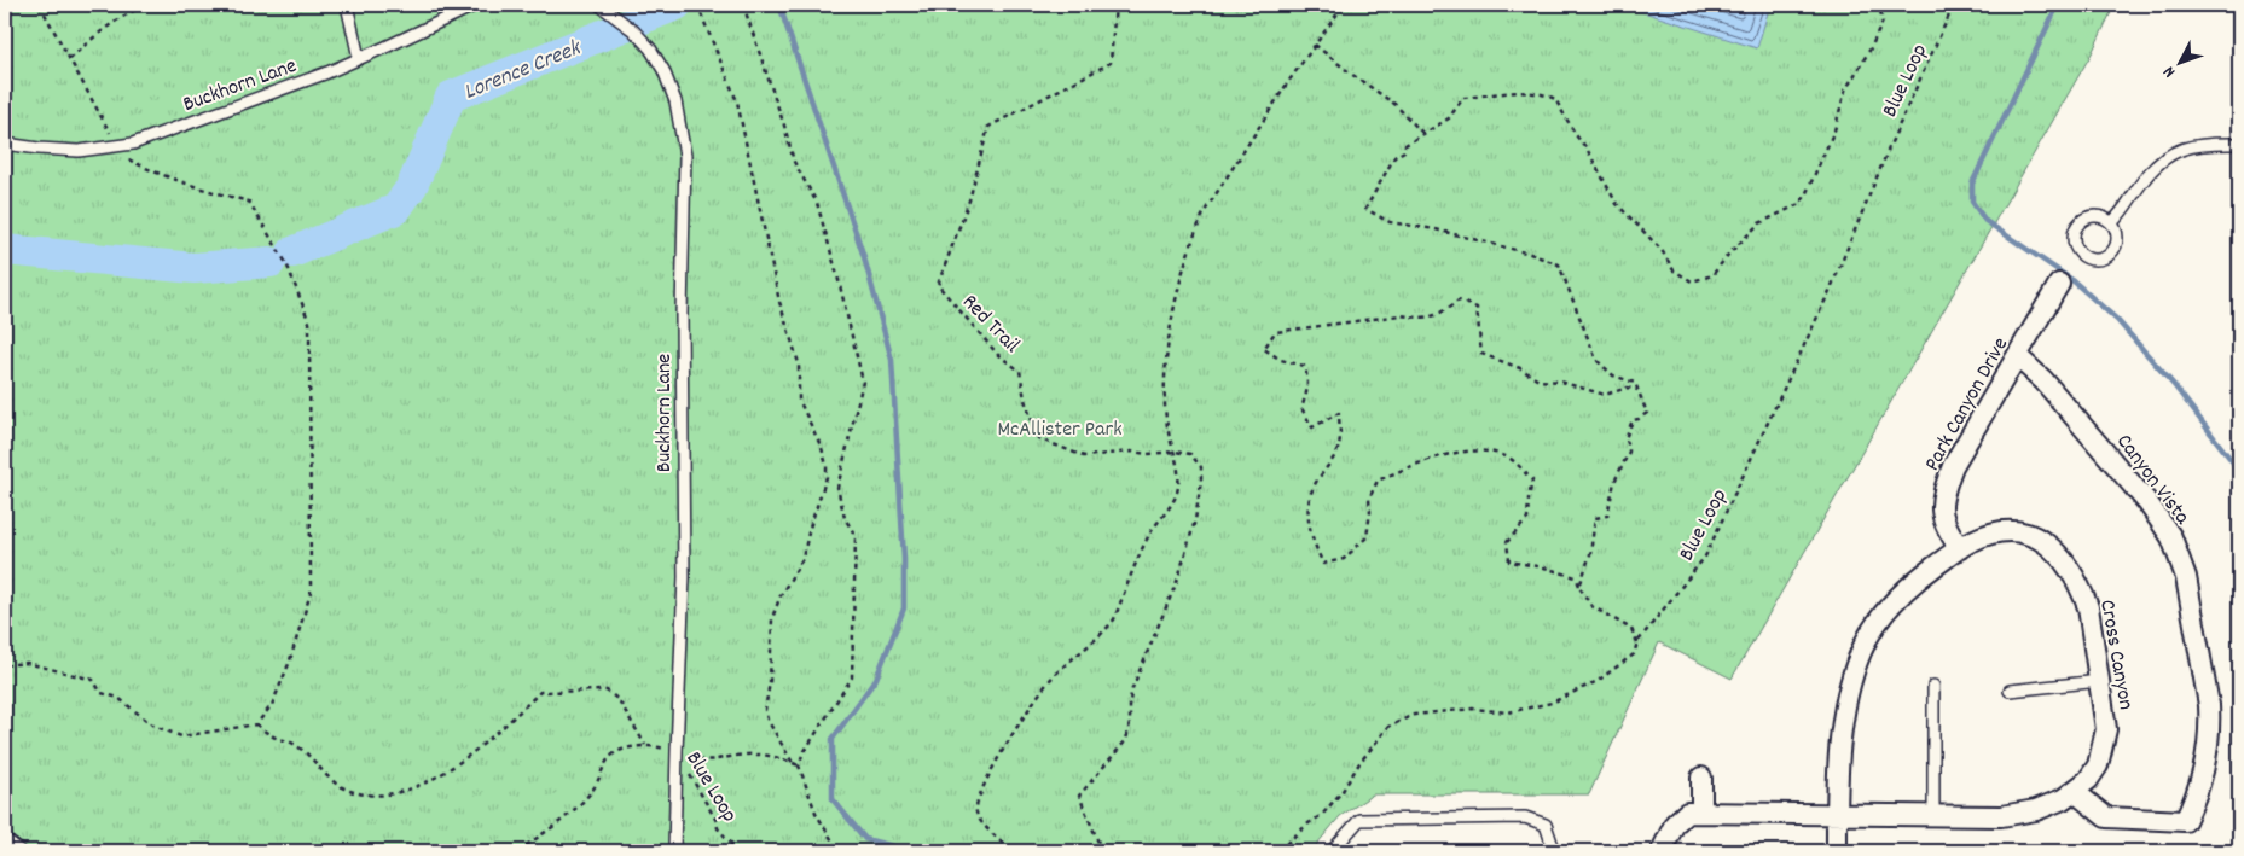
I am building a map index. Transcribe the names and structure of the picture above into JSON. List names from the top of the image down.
{
  "streets": {
    "street": ["Park Canyon Drive", "Canyon Vista", "Cross Canyon"],
    "lane": ["Buckhorn Lane"],
    "path": ["Blue Loop", "Red Trail"]
  },
  "crossings": [
    ["Blue Loop", "Buckhorn Lane"],
    ["Park Canyon Drive", "Canyon Vista"],
    ["Park Canyon Drive", "Cross Canyon"],
    ["Canyon Vista", "Cross Canyon"]
  ],
  "water": ["Lorence Creek"],
  "parks": ["McAllister Park"],
  "north": "bottom left"
}
